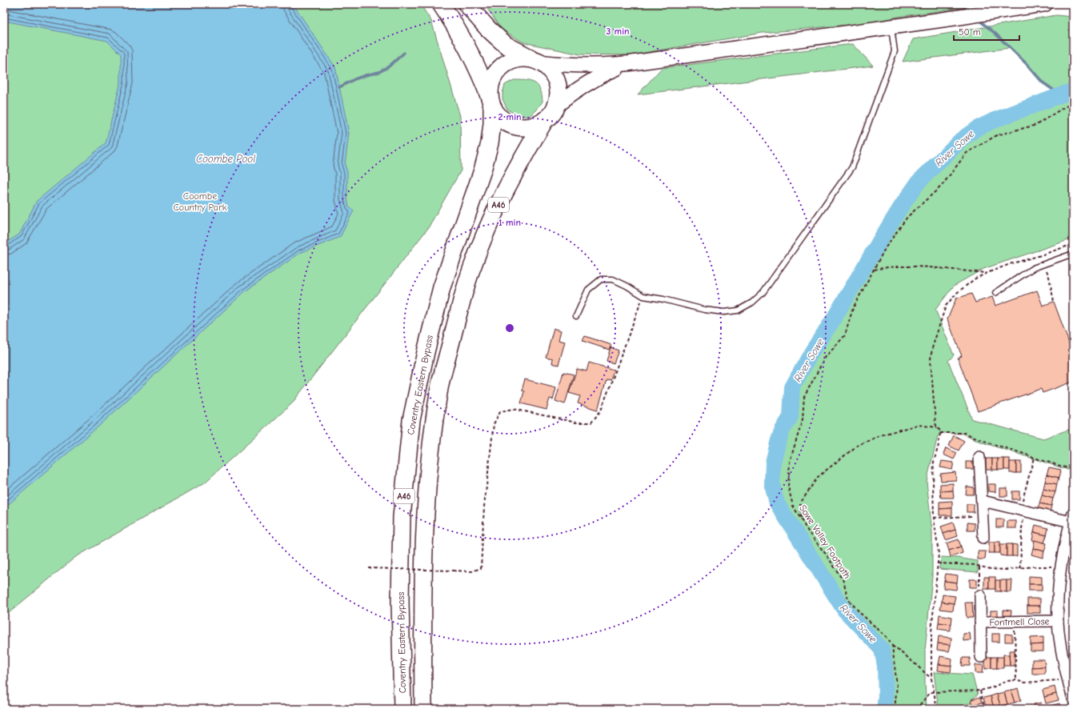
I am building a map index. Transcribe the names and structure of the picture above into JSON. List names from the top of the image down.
{
  "streets": {
    "highway": ["A46", "Coventry Eastern Bypass"],
    "street": ["Fontmell Close"],
    "path": ["Sowe Valley Footpath"]
  },
  "water": ["River Sowe", "Coombe Pool"],
  "parks": ["Coombe Country Park"],
  "scale_bar": "50 m",
  "rings": ["3 min", "2 min", "1 min"]
}
